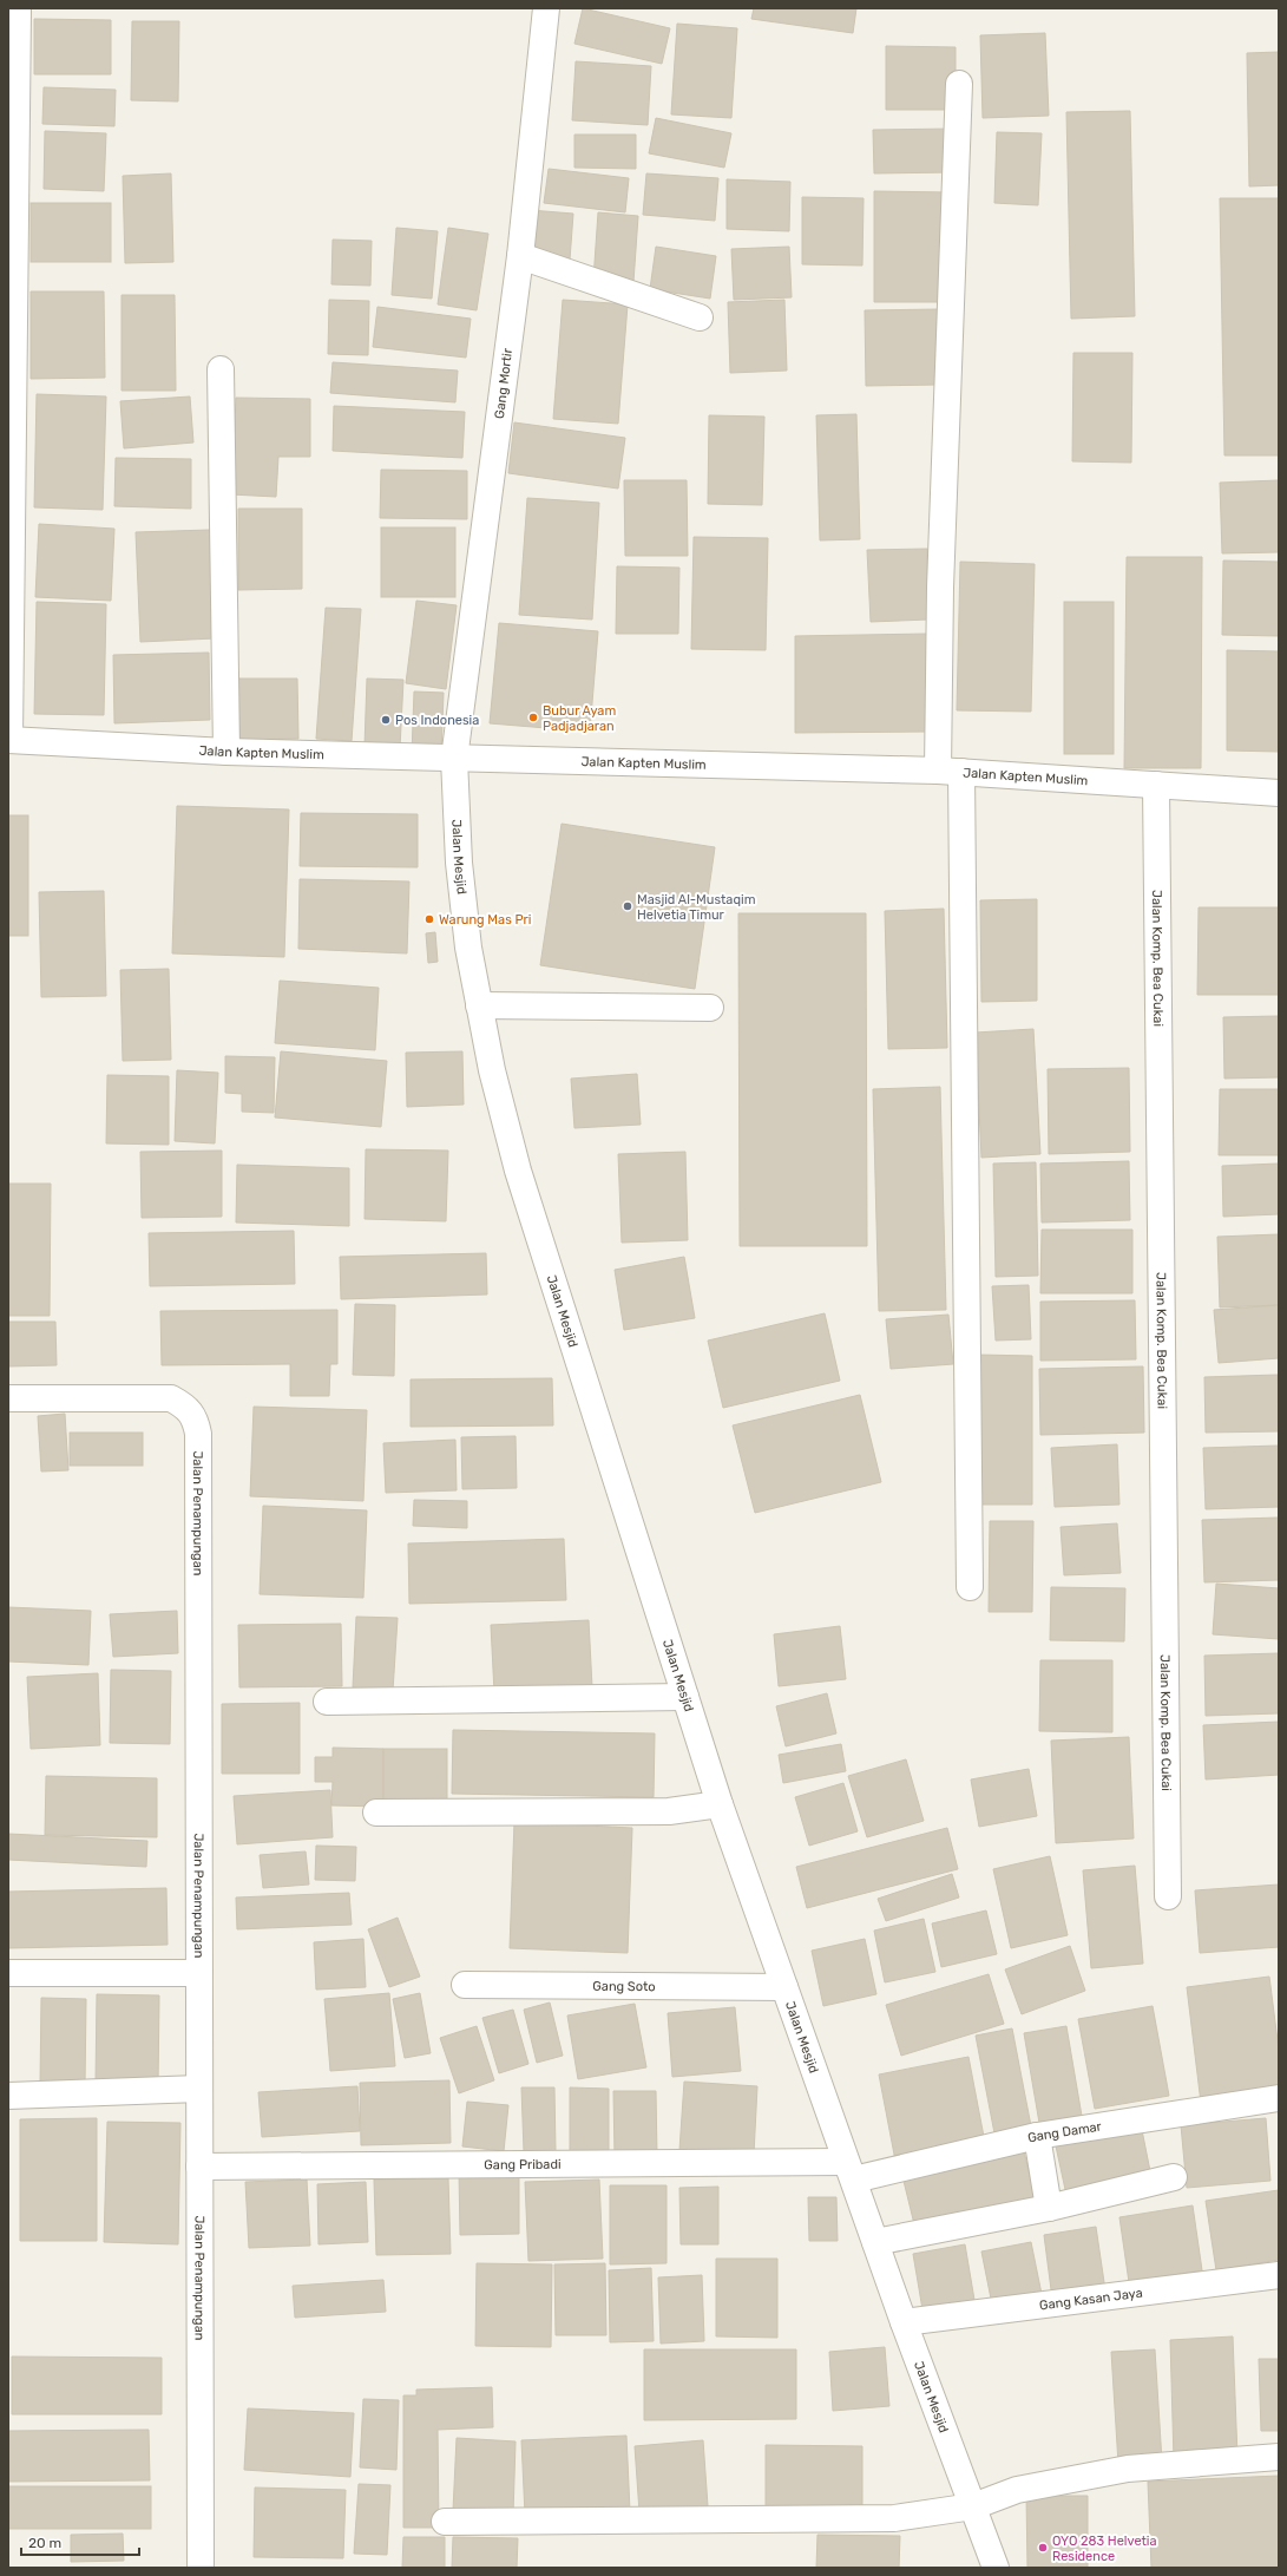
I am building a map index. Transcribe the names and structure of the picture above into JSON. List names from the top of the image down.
{
  "streets": {
    "street": [
      "Gang Mortir",
      "Jalan Kapten Muslim",
      "Jalan Mesjid",
      "Jalan Komp. Bea Cukai",
      "Jalan Penampungan",
      "Gang Soto",
      "Gang Damar",
      "Gang Pribadi",
      "Gang Kasan Jaya"
    ]
  },
  "crossings": [
    ["Gang Mortir", "Jalan Kapten Muslim"],
    ["Gang Mortir", "Jalan Mesjid"],
    ["Jalan Kapten Muslim", "Jalan Mesjid"],
    ["Jalan Kapten Muslim", "Jalan Komp. Bea Cukai"],
    ["Jalan Mesjid", "Gang Soto"],
    ["Jalan Mesjid", "Gang Damar"],
    ["Jalan Mesjid", "Gang Pribadi"],
    ["Jalan Mesjid", "Gang Kasan Jaya"],
    ["Jalan Penampungan", "Gang Pribadi"],
    ["Gang Damar", "Gang Pribadi"]
  ],
  "places": [
    "Bubur Ayam Padjadjaran",
    "Pos Indonesia",
    "Masjid Al-Mustaqim Helvetia Timur",
    "Warung Mas Pri",
    "OYO 283 Helvetia Residence"
  ],
  "scale_bar": "20 m"
}
